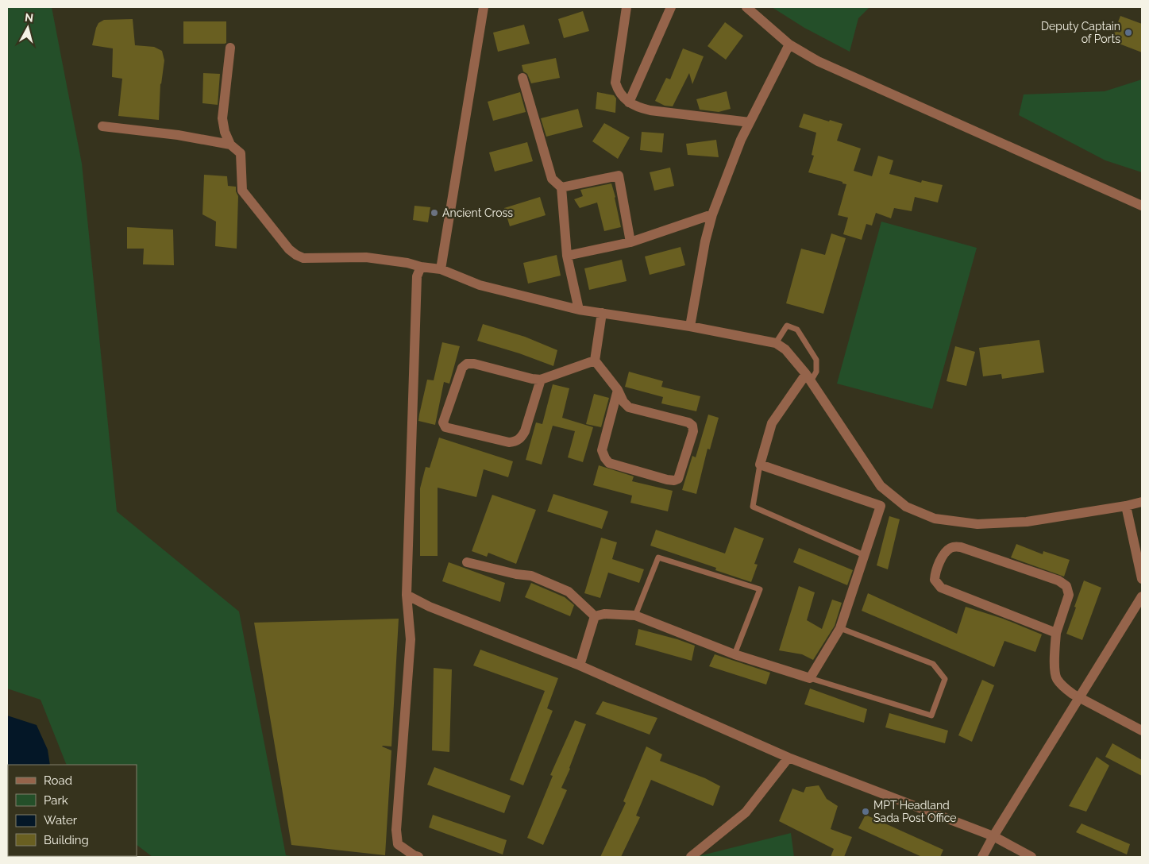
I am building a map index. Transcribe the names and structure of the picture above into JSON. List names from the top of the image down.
{
  "places": ["Deputy Captain of Ports", "Ancient Cross", "MPT Headland Sada Post Office"],
  "legend": [
    "Road",
    "Park",
    "Water",
    "Building"
  ],
  "north": "top"
}
